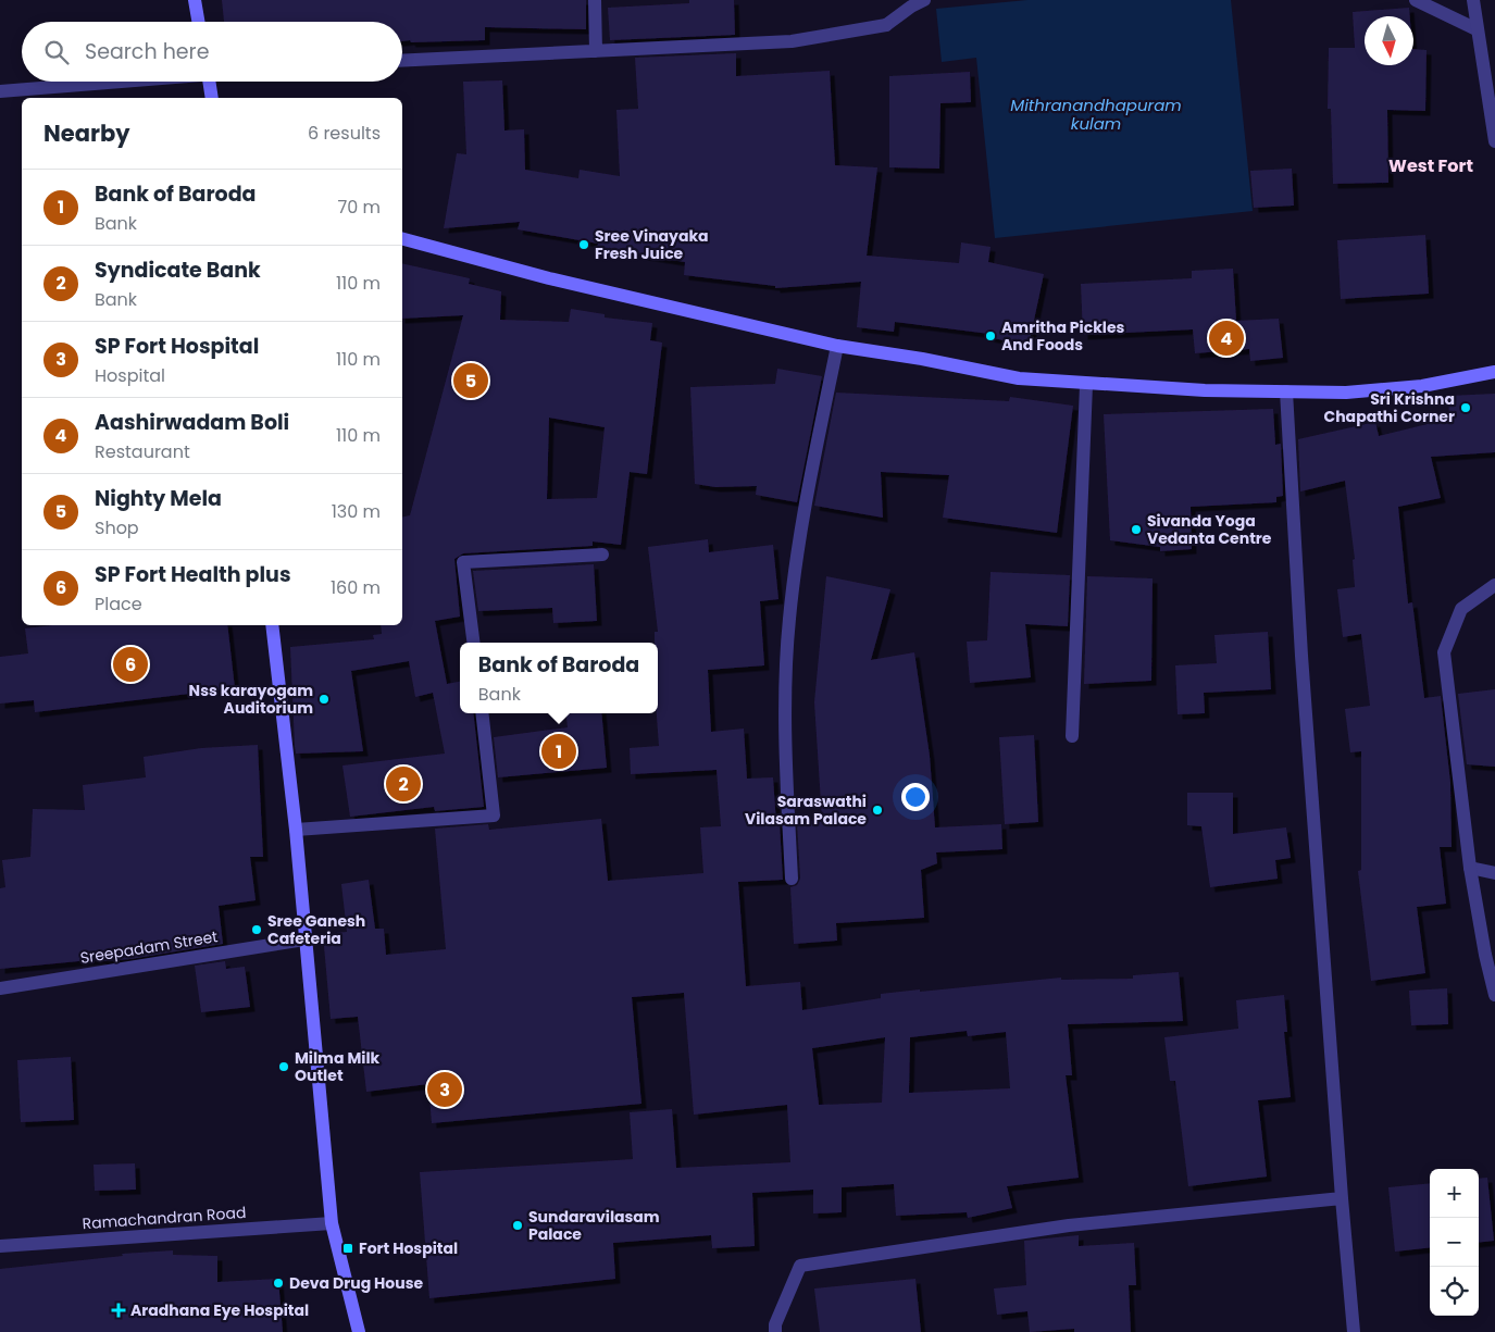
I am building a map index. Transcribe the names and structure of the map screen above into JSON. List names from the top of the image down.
{
  "streets": {
    "street": ["Sreepadam Street", "Ramachandran Road"]
  },
  "districts": ["West Fort"],
  "water": ["Mithranandhapuram kulam"],
  "places": {
    "other": [
      "Sree Vinayaka Fresh Juice",
      "Amritha Pickles And Foods",
      "Sri Krishna Chapathi Corner",
      "Sivanda Yoga Vedanta Centre",
      "Nss karayogam Auditorium",
      "Saraswathi Vilasam Palace",
      "Sree Ganesh Cafeteria",
      "Milma Milk Outlet",
      "Sundaravilasam Palace",
      "Deva Drug House"
    ],
    "transit": ["Fort Hospital"],
    "health": ["Aradhana Eye Hospital"]
  },
  "north": "bottom",
  "page": {
    "search": "Search here",
    "heading": ["Nearby", "6 results"],
    "list": [
      {
        "mark": "1",
        "name": "Bank of Baroda",
        "note": "Bank",
        "value": "70 m"
      },
      {
        "mark": "2",
        "name": "Syndicate Bank",
        "note": "Bank",
        "value": "110 m"
      },
      {
        "mark": "3",
        "name": "SP Fort Hospital",
        "note": "Hospital",
        "value": "110 m"
      },
      {
        "mark": "4",
        "name": "Aashirwadam Boli",
        "note": "Restaurant",
        "value": "110 m"
      },
      {
        "mark": "5",
        "name": "Nighty Mela",
        "note": "Shop",
        "value": "130 m"
      },
      {
        "mark": "6",
        "name": "SP Fort Health plus",
        "note": "Place",
        "value": "160 m"
      }
    ],
    "pins": [
      "4",
      "5",
      "6",
      "1",
      "2",
      "3"
    ],
    "popup": ["Bank of Baroda", "Bank"],
    "map_buttons": ["+", "−"]
  }
}
